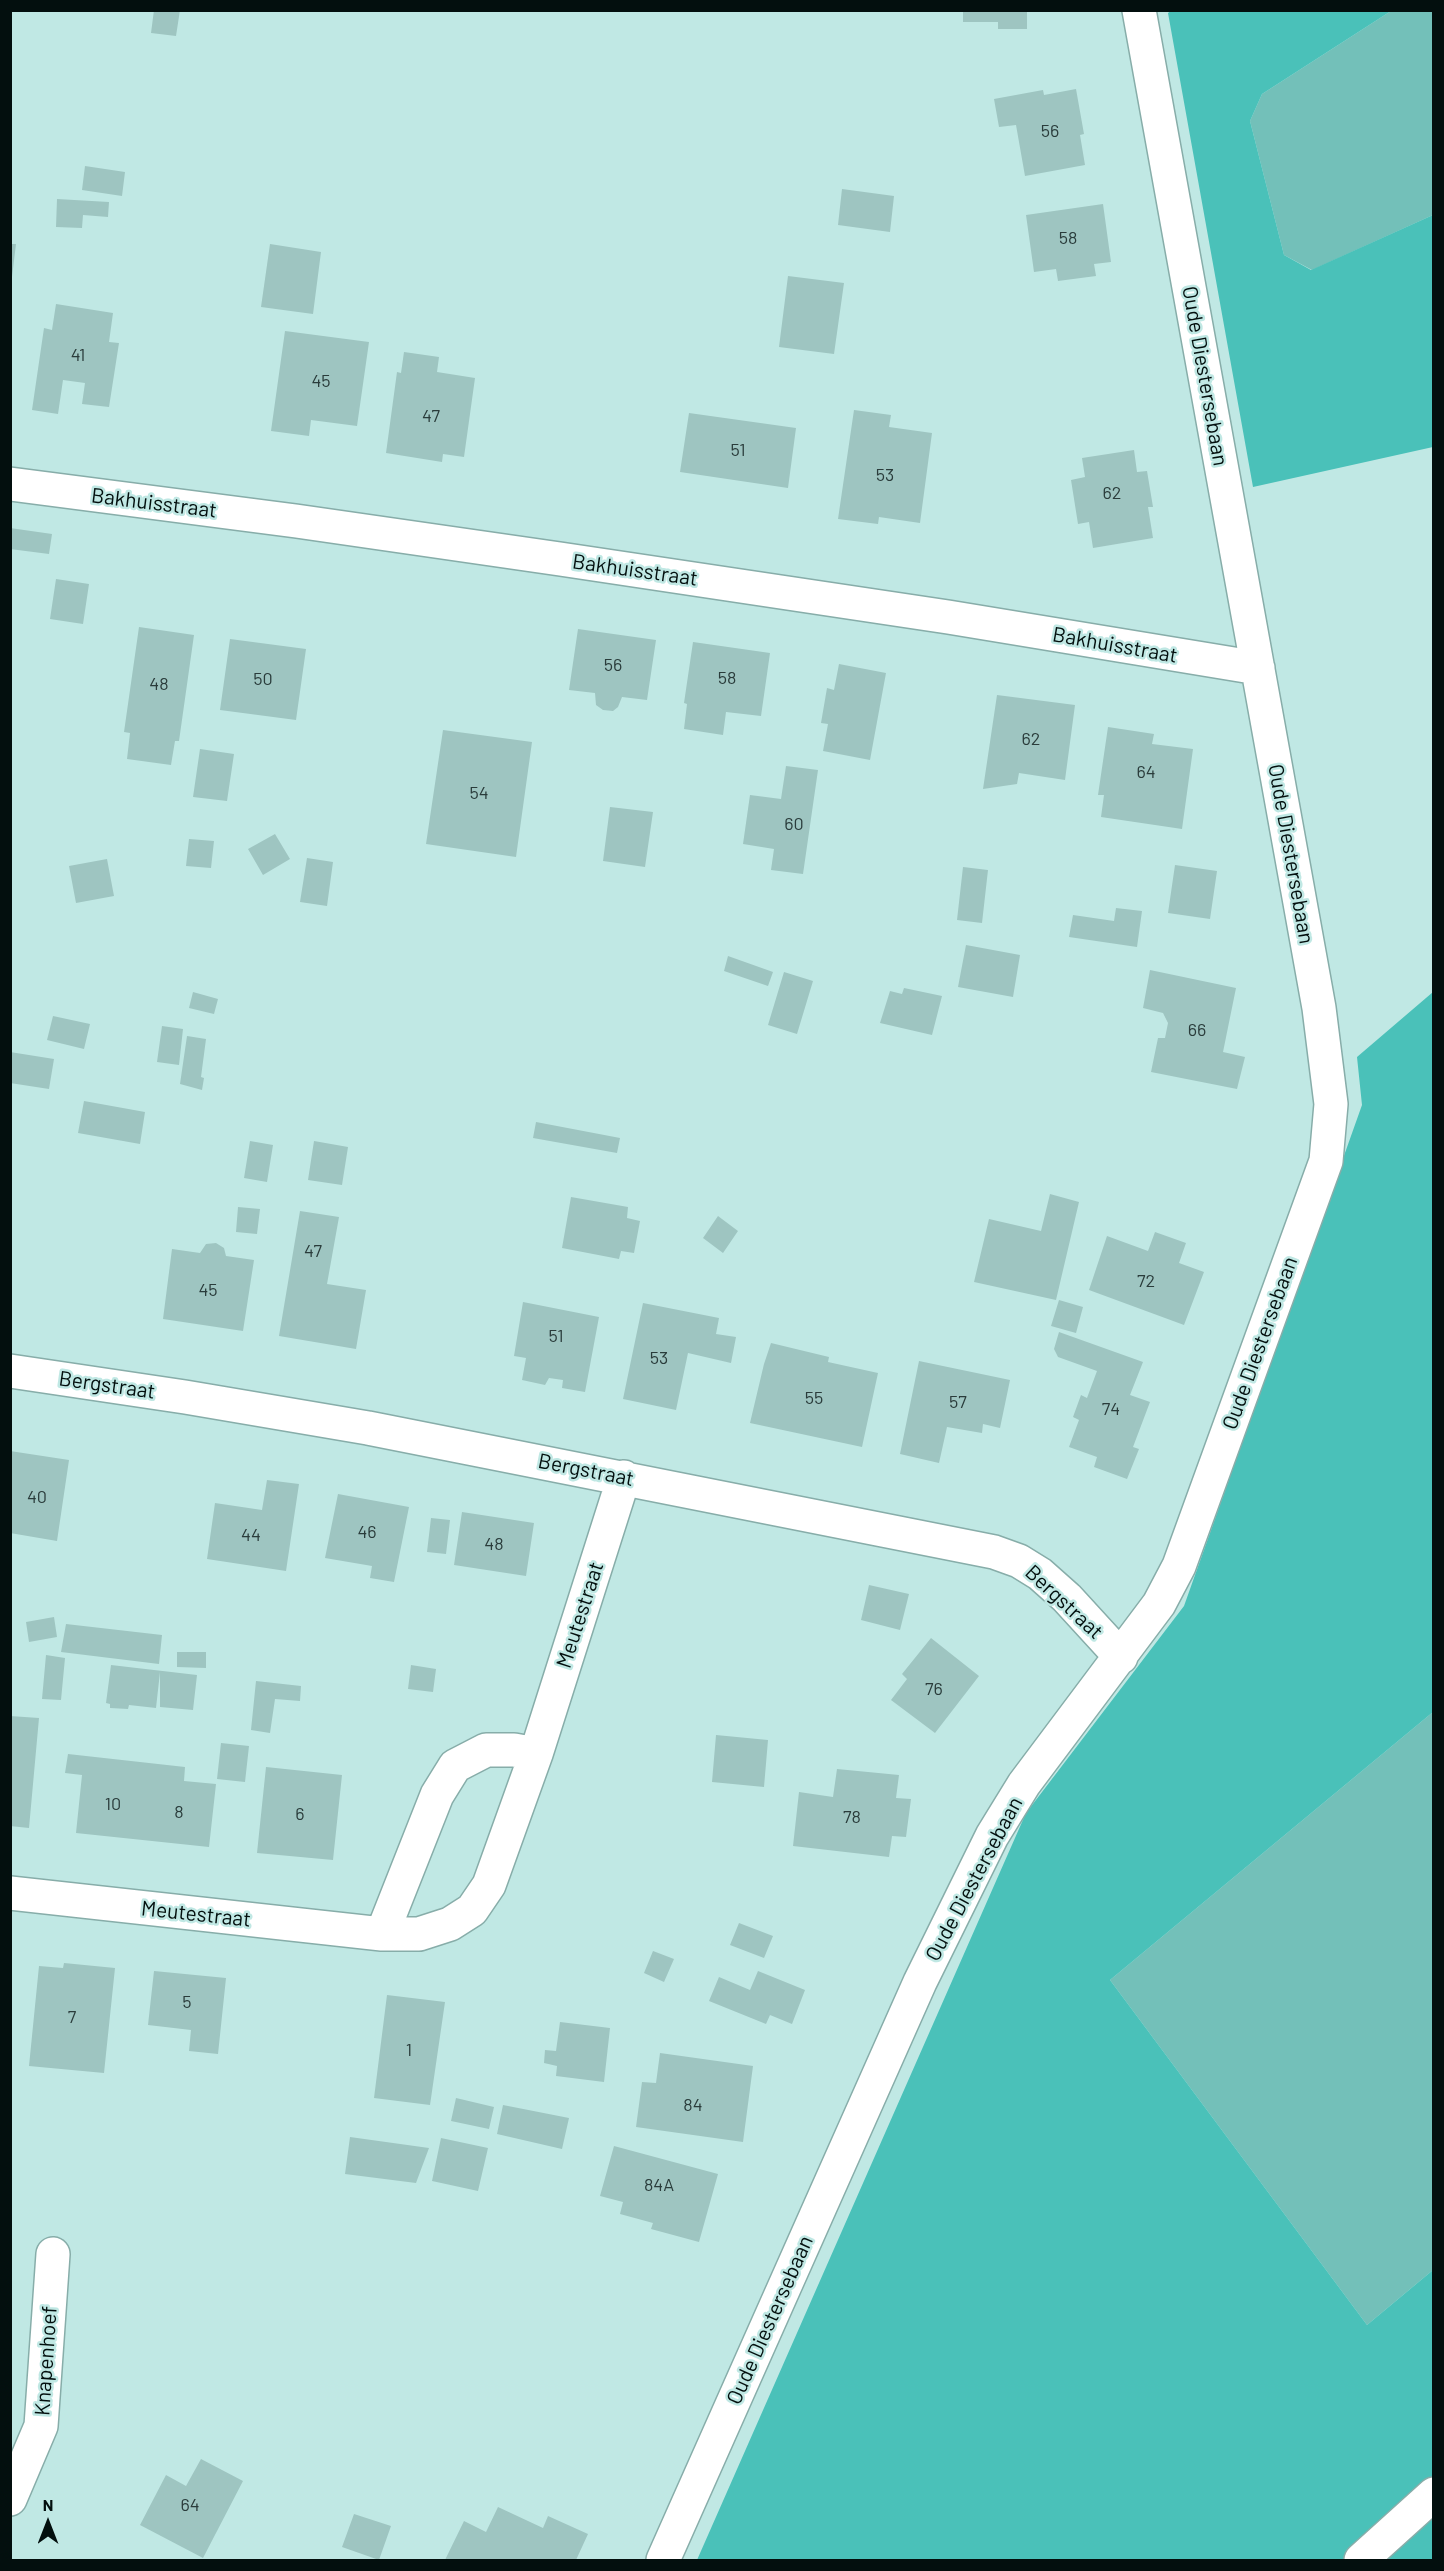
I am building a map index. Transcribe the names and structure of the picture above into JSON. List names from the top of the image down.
{
  "streets": {
    "street": [
      "Oude Diestersebaan",
      "Bakhuisstraat",
      "Bergstraat",
      "Meutestraat",
      "Knapenhoef"
    ]
  },
  "crossings": [
    ["Oude Diestersebaan", "Bakhuisstraat"],
    ["Oude Diestersebaan", "Bergstraat"],
    ["Bergstraat", "Meutestraat"]
  ],
  "house_numbers": [
    "56",
    "58",
    "41",
    "45",
    "47",
    "51",
    "53",
    "62",
    "56",
    "58",
    "50",
    "48",
    "62",
    "64",
    "54",
    "60",
    "66",
    "47",
    "72",
    "45",
    "51",
    "53",
    "55",
    "57",
    "74",
    "40",
    "46",
    "44",
    "48",
    "76",
    "10",
    "8",
    "6",
    "78",
    "5",
    "7",
    "1",
    "84",
    "84A",
    "64"
  ],
  "north": "top"
}
